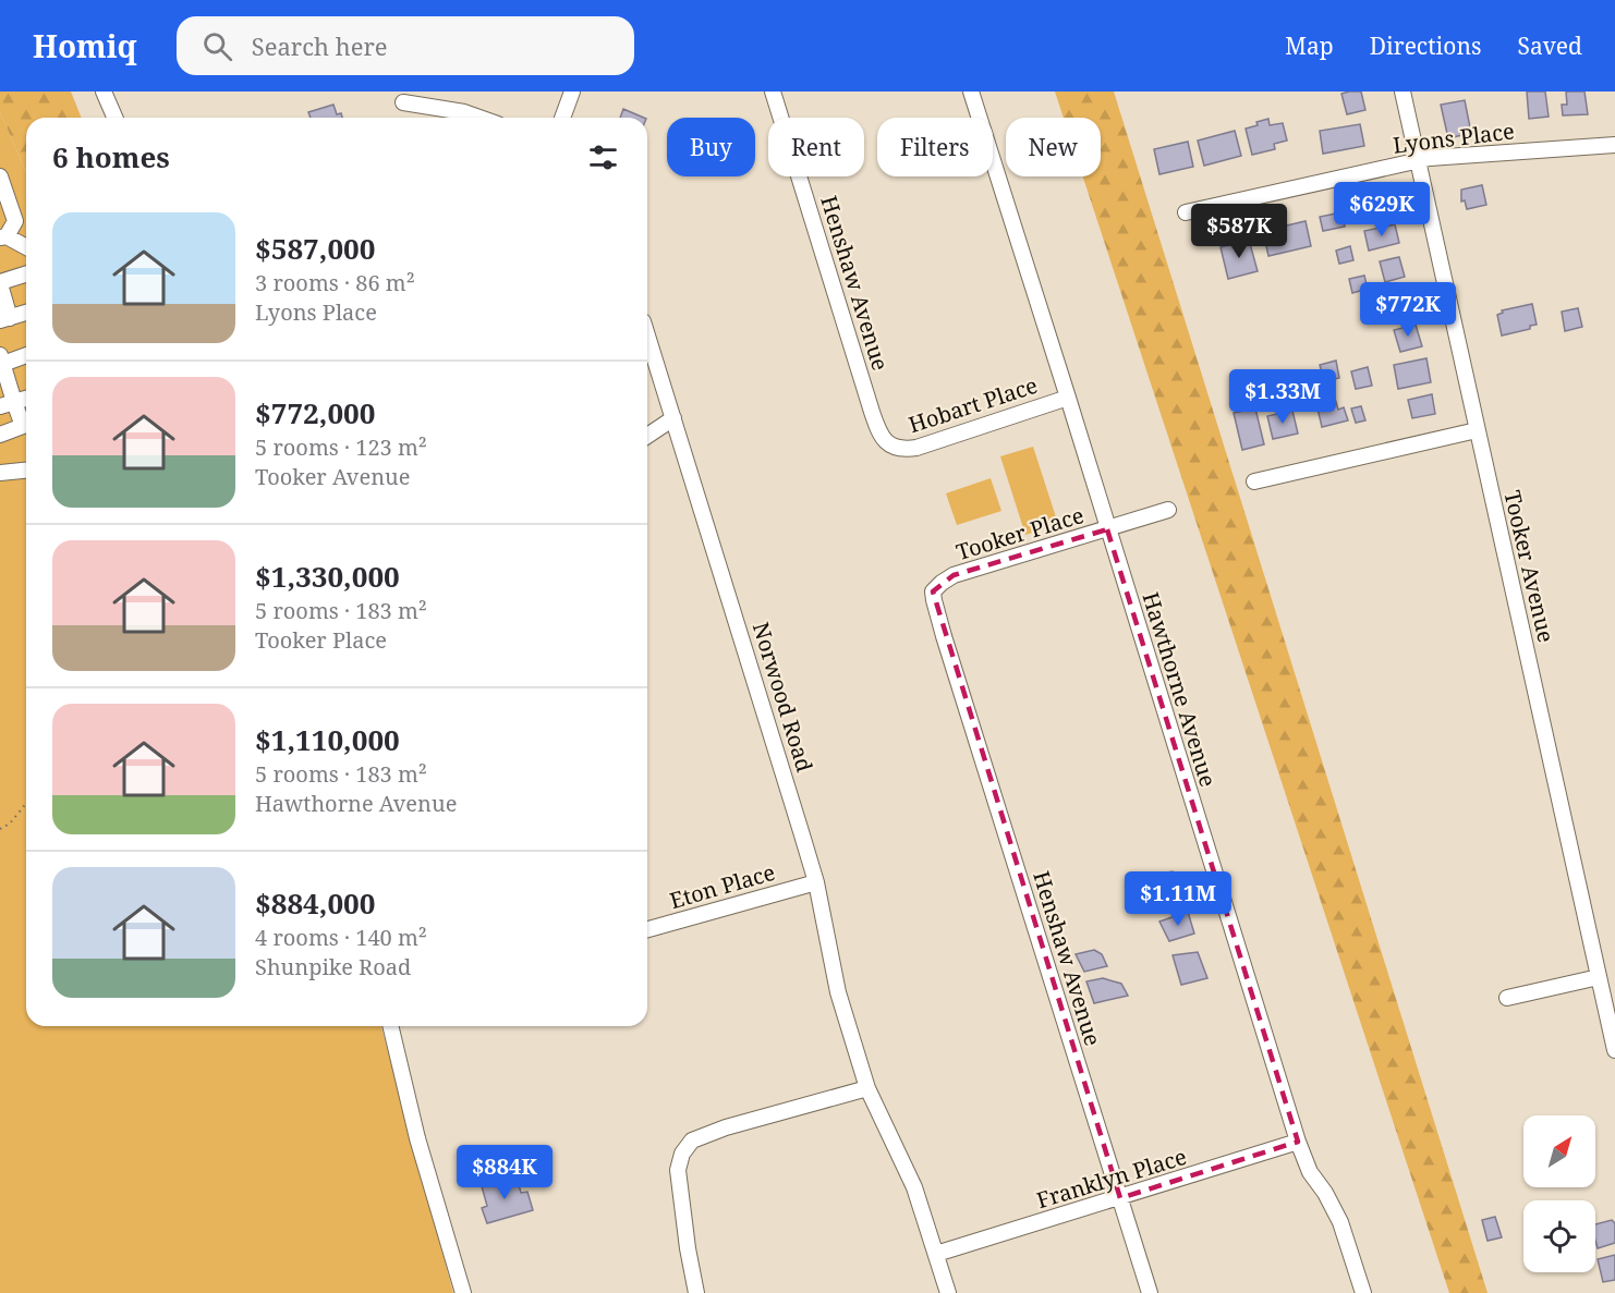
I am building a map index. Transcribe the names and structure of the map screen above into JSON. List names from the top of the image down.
{
  "streets": {
    "street": [
      "Lyons Place",
      "Henshaw Avenue",
      "Hobart Place",
      "Tooker Place",
      "Tooker Avenue",
      "Hawthorne Avenue",
      "Norwood Road",
      "Eton Place",
      "Franklyn Place"
    ]
  },
  "crossings": [
    ["Lyons Place", "Tooker Avenue"],
    ["Henshaw Avenue", "Hobart Place"],
    ["Henshaw Avenue", "Tooker Place"],
    ["Henshaw Avenue", "Franklyn Place"],
    ["Hobart Place", "Hawthorne Avenue"],
    ["Tooker Place", "Hawthorne Avenue"],
    ["Hawthorne Avenue", "Franklyn Place"],
    ["Norwood Road", "Eton Place"],
    ["Norwood Road", "Franklyn Place"]
  ],
  "north": "top right",
  "page": {
    "header": "Homiq",
    "search": "Search here",
    "nav": ["Map", "Directions", "Saved"],
    "chip": [
      "Buy",
      "Rent",
      "Filters",
      "New"
    ],
    "heading": "6 homes",
    "price": [
      "$629K",
      "$587K",
      "$772K",
      "$1.33M",
      "$1.11M",
      "$884K"
    ],
    "list": [
      {
        "name": "$587,000",
        "note": "3 rooms · 86 m² · Lyons Place"
      },
      {
        "name": "$772,000",
        "note": "5 rooms · 123 m² · Tooker Avenue"
      },
      {
        "name": "$1,330,000",
        "note": "5 rooms · 183 m² · Tooker Place"
      },
      {
        "name": "$1,110,000",
        "note": "5 rooms · 183 m² · Hawthorne Avenue"
      },
      {
        "name": "$884,000",
        "note": "4 rooms · 140 m² · Shunpike Road"
      }
    ]
  }
}
